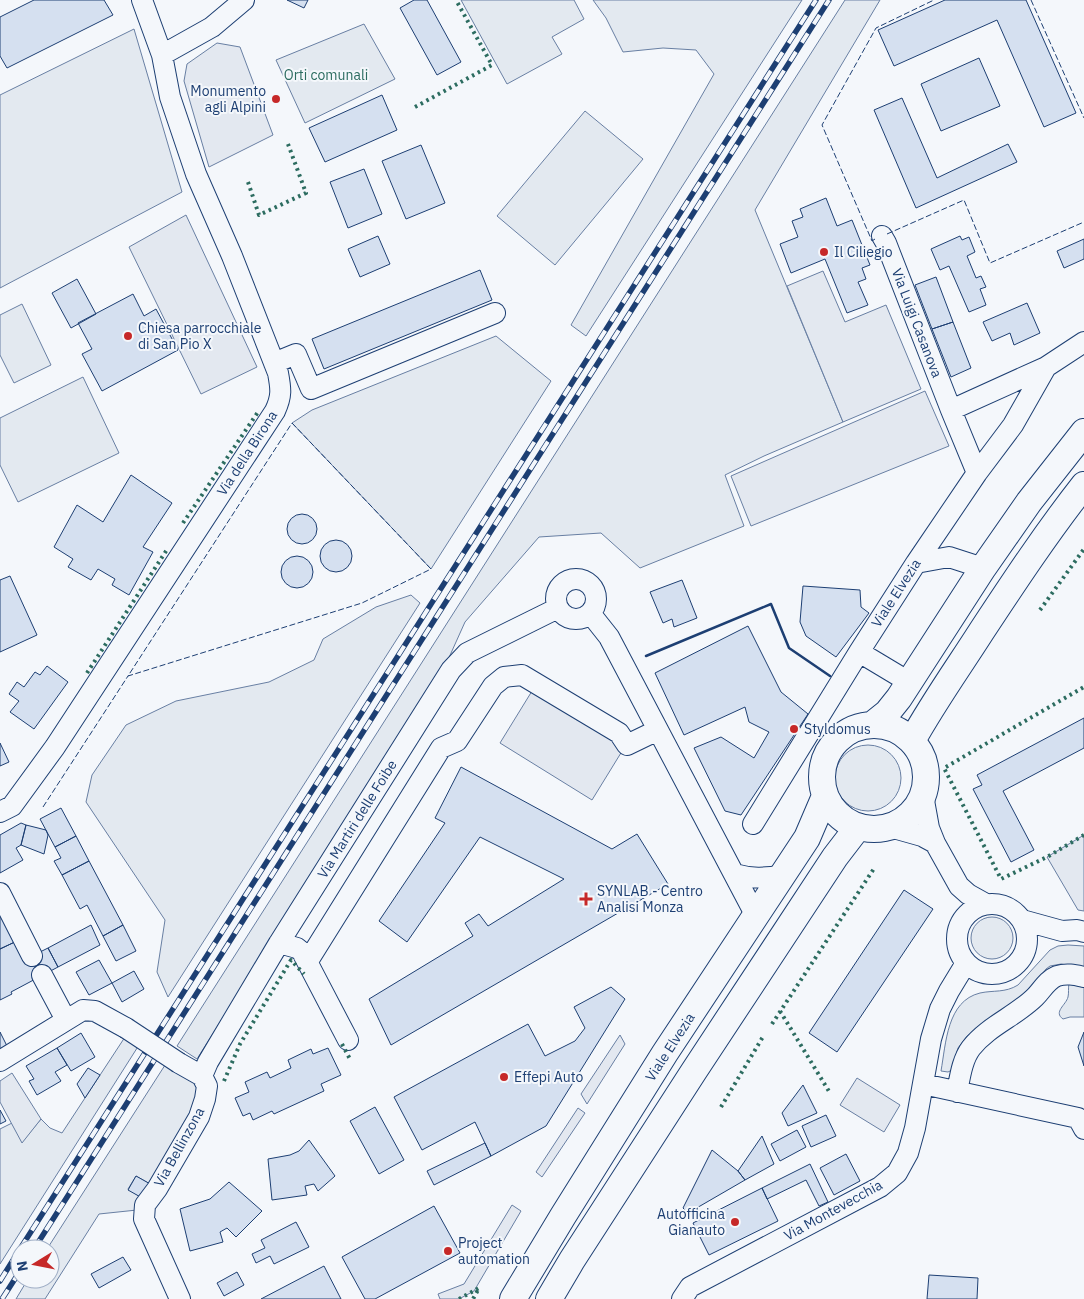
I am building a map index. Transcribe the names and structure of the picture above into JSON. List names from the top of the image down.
{
  "streets": {
    "main road": ["Viale Elvezia"],
    "street": [
      "Via Luigi Casanova",
      "Via della Birona",
      "Via Martiri delle Foibe",
      "Via Bellinzona",
      "Via Montevecchia"
    ]
  },
  "crossings": [
    ["Via Luigi Casanova", "Viale Elvezia"],
    ["Via Martiri delle Foibe", "Via Bellinzona"]
  ],
  "parks": ["Orti comunali"],
  "places": {
    "other": [
      "Monumento agli Alpini",
      "Il Ciliegio",
      "Chiesa parrocchiale di San Pio X",
      "Styldomus",
      "Effepi Auto",
      "Autofficina Gianauto",
      "Project automation"
    ],
    "health": ["SYNLAB - Centro Analisi Monza"]
  },
  "north": "left"
}
